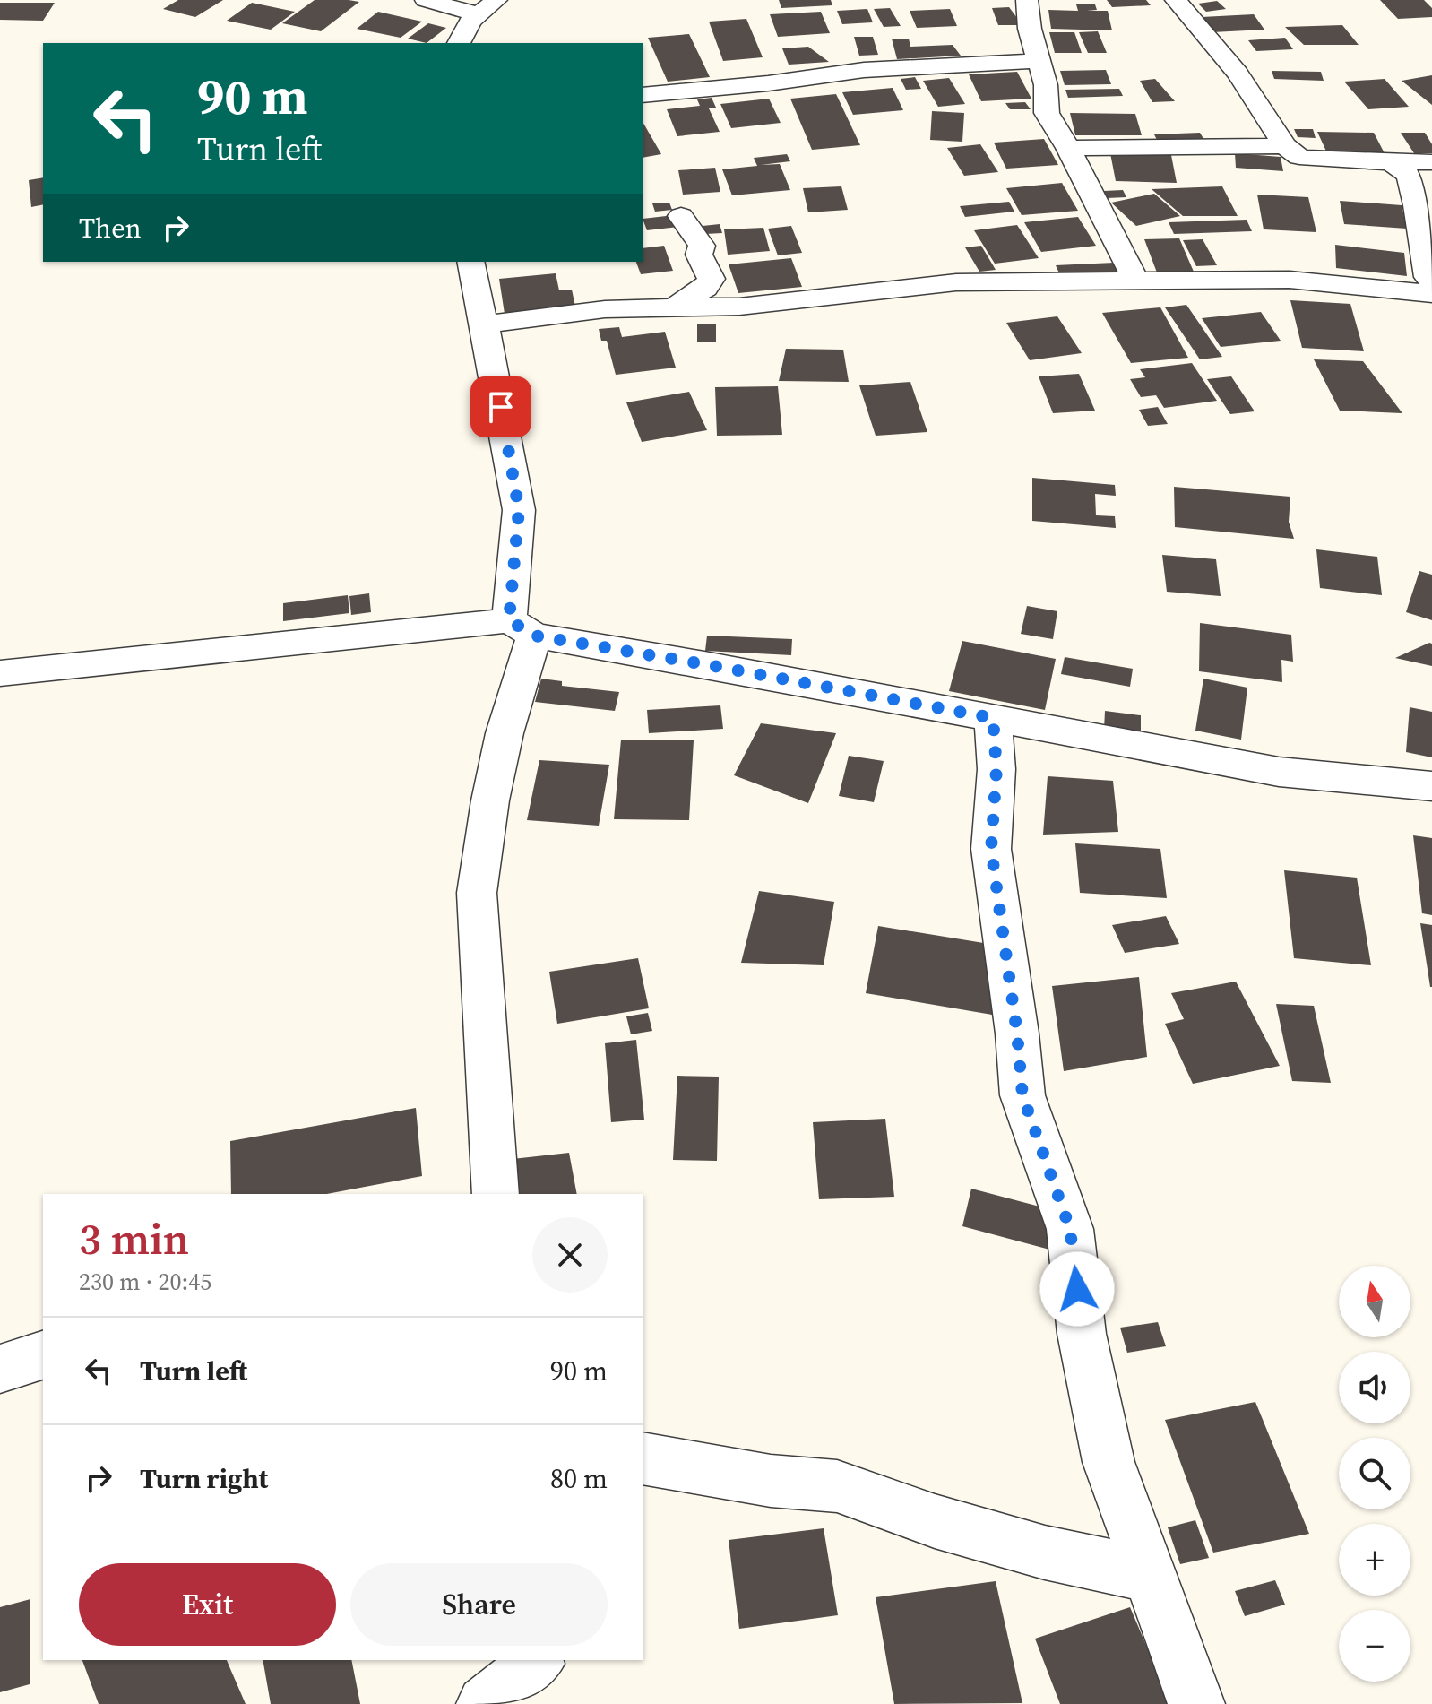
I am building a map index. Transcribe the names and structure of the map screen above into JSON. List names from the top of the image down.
{
  "north": "top",
  "page": {
    "turn": ["90 m", "Turn left"],
    "then": "Then",
    "heading": ["3 min", "230 m · 20:45"],
    "map_buttons": ["+", "−"],
    "list": [
      {
        "name": "Turn left",
        "value": "90 m"
      },
      {
        "name": "Turn right",
        "value": "80 m"
      }
    ],
    "buttons": ["Exit", "Share"]
  }
}
